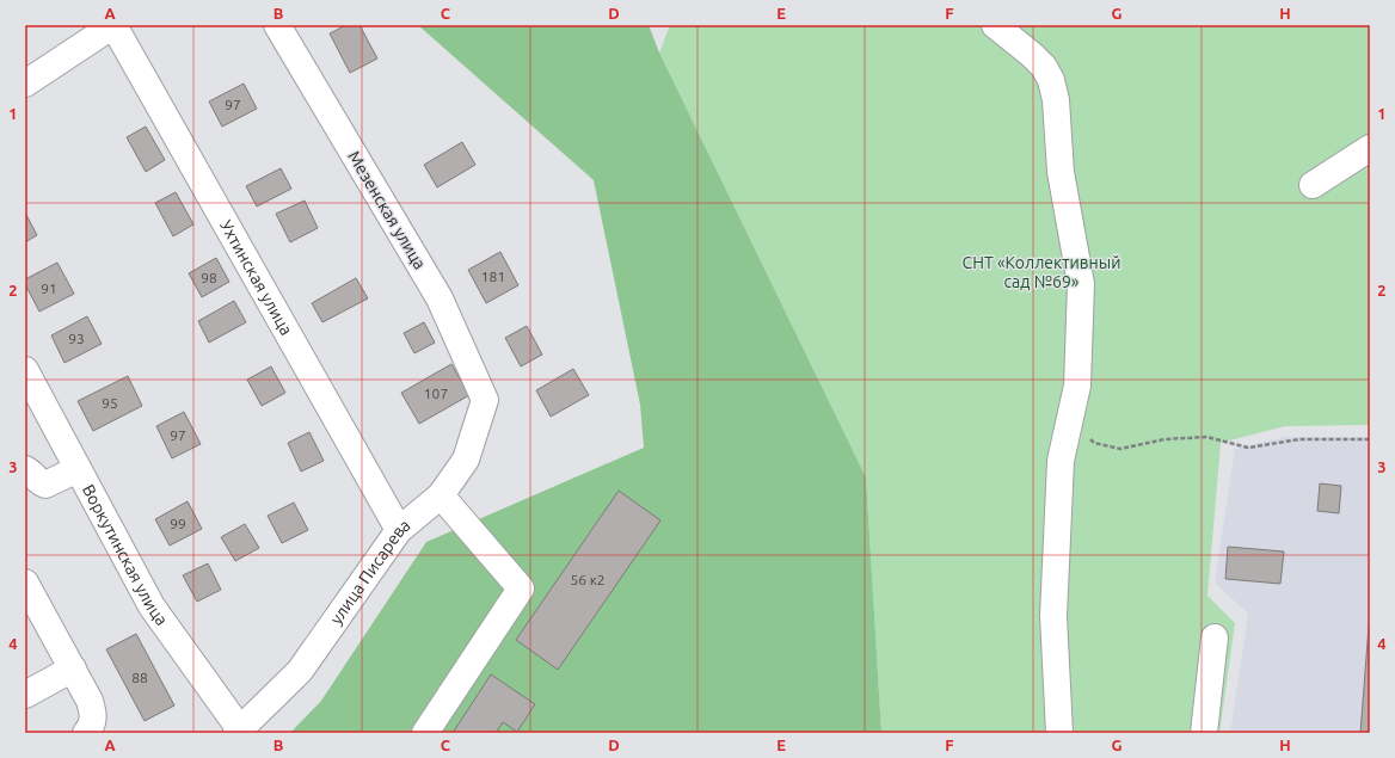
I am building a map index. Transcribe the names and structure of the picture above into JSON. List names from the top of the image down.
{
  "streets": {
    "street": [
      "Мезенская улица",
      "Ухтинская улица",
      "Воркутинская улица",
      "улица Писарева"
    ]
  },
  "crossings": [
    ["Мезенская улица", "улица Писарева"],
    ["Ухтинская улица", "улица Писарева"],
    ["Воркутинская улица", "улица Писарева"]
  ],
  "parks": ["СНТ «Коллективный сад №69»"],
  "house_numbers": [
    "97",
    "181",
    "98",
    "91",
    "93",
    "107",
    "95",
    "97",
    "99",
    "56 к2",
    "88"
  ],
  "grid": {
    "columns": [
      "A",
      "B",
      "C",
      "D",
      "E",
      "F",
      "G",
      "H"
    ],
    "rows": [
      "1",
      "2",
      "3",
      "4"
    ]
  }
}
